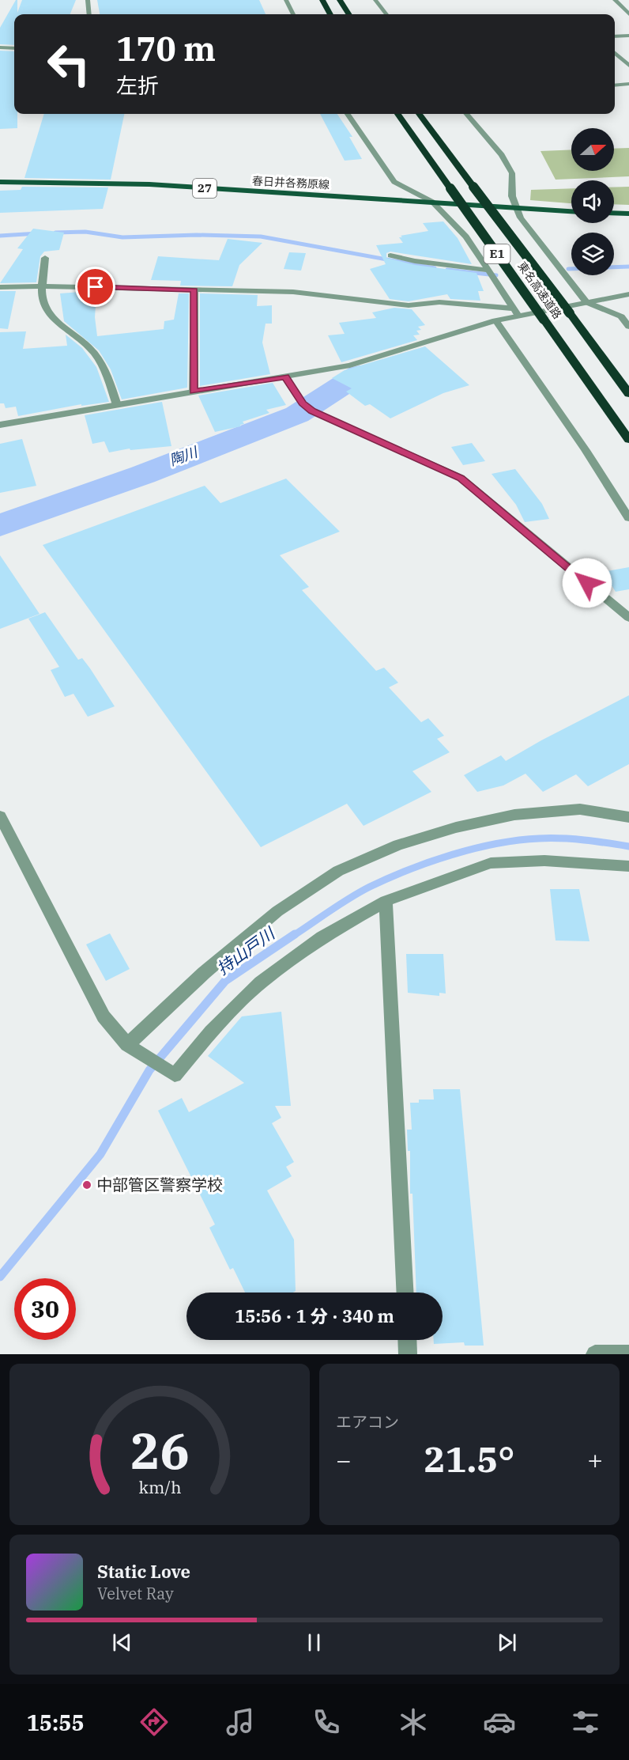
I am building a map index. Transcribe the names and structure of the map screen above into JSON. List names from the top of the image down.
{
  "streets": {
    "highway": ["E1", "東名高速道路"],
    "main road": ["春日井各務原線", "27"]
  },
  "water": ["陶川", "持山戸川"],
  "places": ["中部管区警察学校"],
  "north": "right",
  "page": {
    "turn": ["170 m", "左折"],
    "limit": "30",
    "trip": "15:56 · 1 分 · 340 m",
    "tile": "エアコン",
    "heat": ["−", "21.5°", "+"],
    "song": ["Static Love", "Velvet Ray"],
    "tabs": "15:55",
    "gauge": ["26", "km/h"]
  }
}
